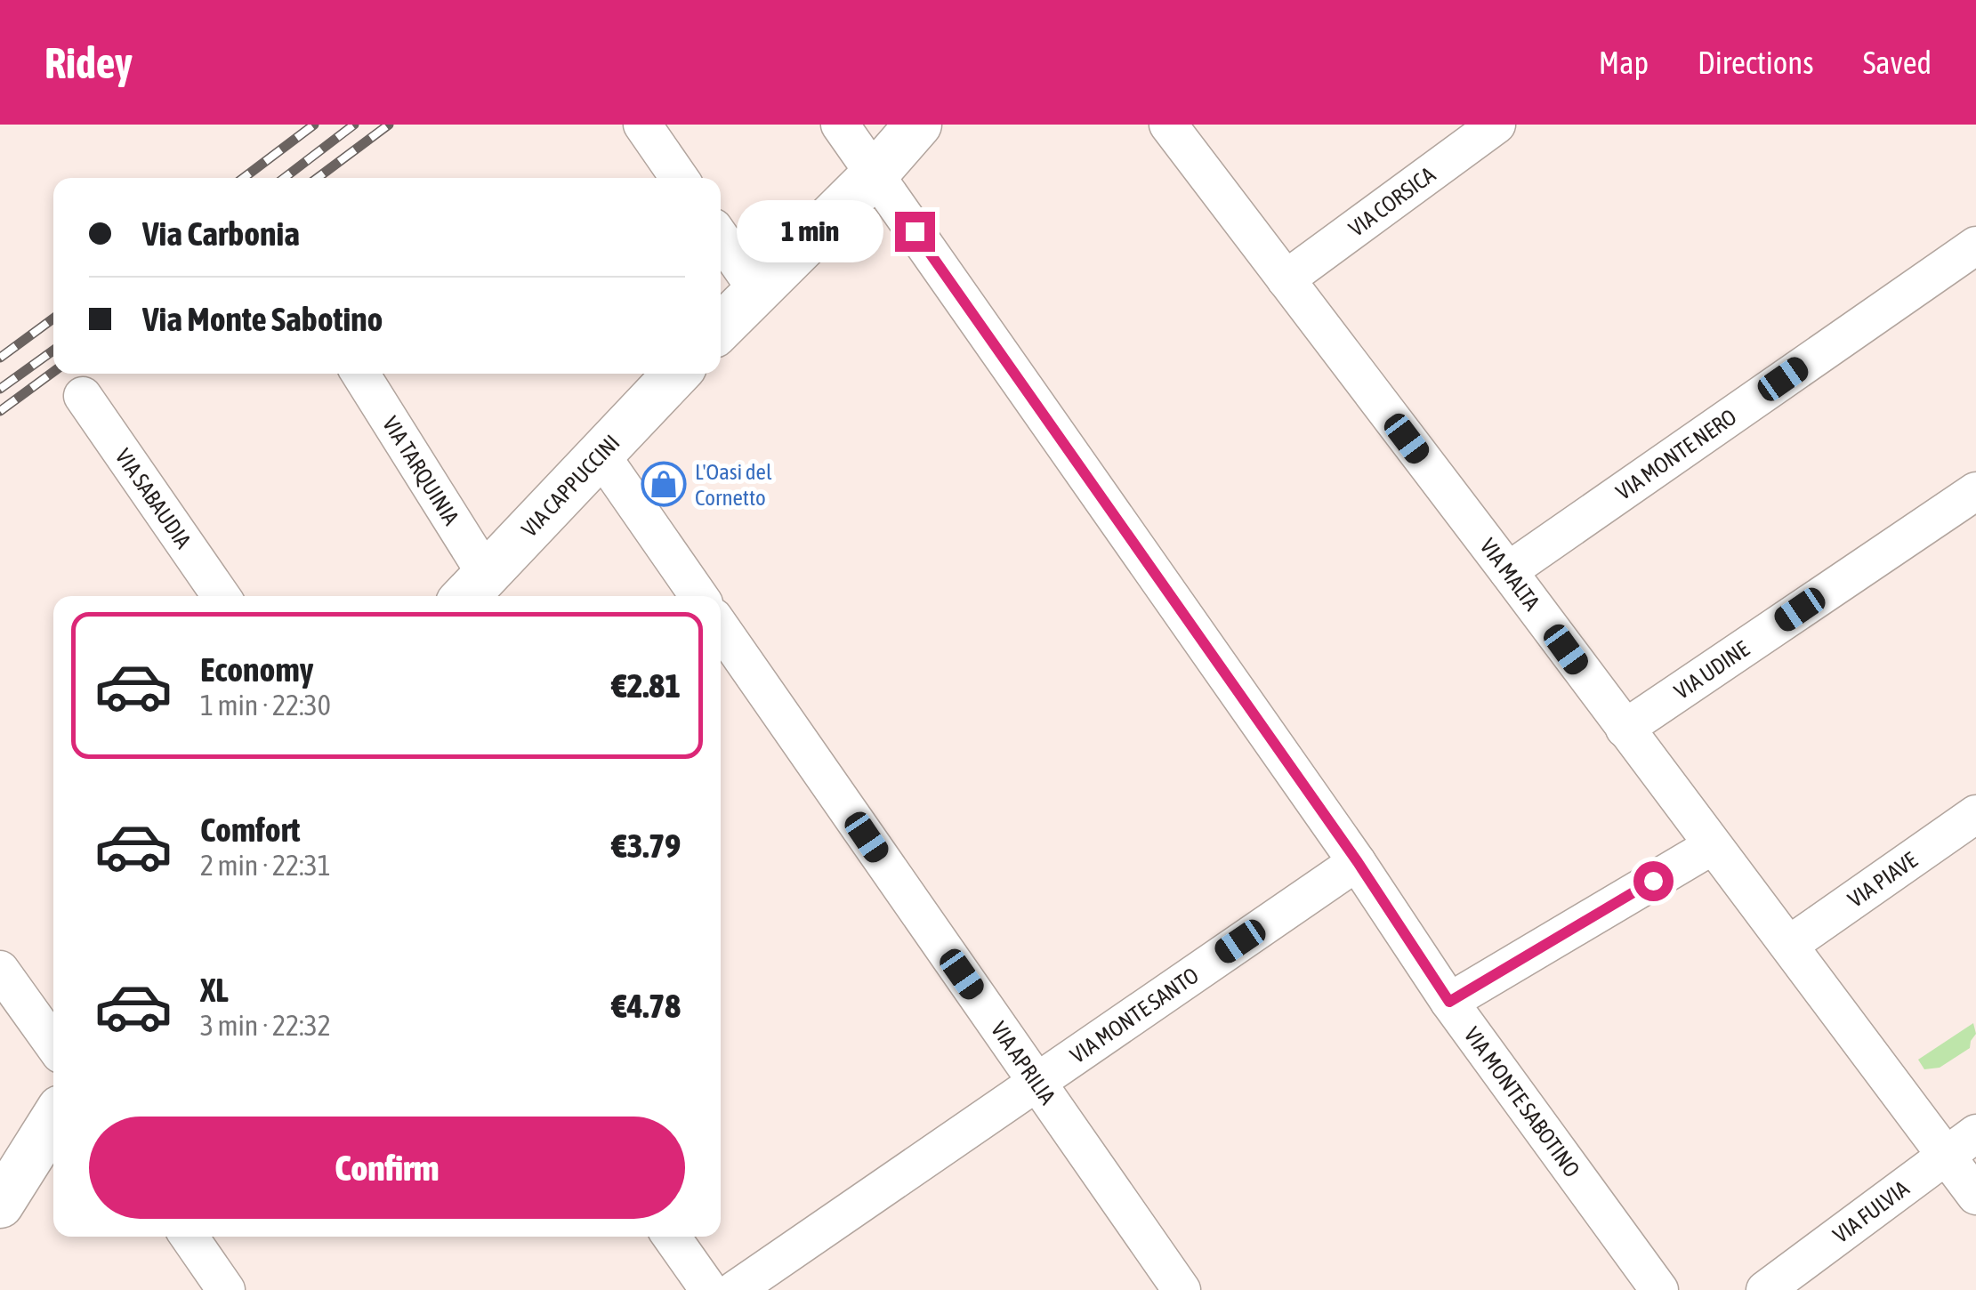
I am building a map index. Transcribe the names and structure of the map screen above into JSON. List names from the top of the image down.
{
  "streets": {
    "street": [
      "VIA CORSICA",
      "VIA MONTE NERO",
      "VIA TARQUINIA",
      "VIA CAPPUCCINI",
      "VIA SABAUDIA",
      "VIA MALTA",
      "VIA UDINE",
      "VIA PIAVE",
      "VIA MONTE SANTO",
      "VIA APRILIA",
      "VIA MONTE SABOTINO",
      "VIA FULVIA"
    ]
  },
  "crossings": [
    ["VIA CORSICA", "VIA MALTA"],
    ["VIA MONTE NERO", "VIA MALTA"],
    ["VIA TARQUINIA", "VIA CAPPUCCINI"],
    ["VIA MALTA", "VIA UDINE"],
    ["VIA MALTA", "VIA PIAVE"],
    ["VIA MALTA", "VIA FULVIA"],
    ["VIA MONTE SANTO", "VIA APRILIA"],
    ["VIA MONTE SANTO", "VIA MONTE SABOTINO"]
  ],
  "places": {
    "shop": ["L'Oasi del Cornetto"]
  },
  "page": {
    "header": "Ridey",
    "nav": ["Map", "Directions", "Saved"],
    "banner": ["Via Carbonia", "Via Monte Sabotino"],
    "bubble": "1 min",
    "list": [
      {
        "name": "Economy",
        "note": "1 min · 22:30",
        "value": "€2.81"
      },
      {
        "name": "Comfort",
        "note": "2 min · 22:31",
        "value": "€3.79"
      },
      {
        "name": "XL",
        "note": "3 min · 22:32",
        "value": "€4.78"
      }
    ],
    "buttons": "Confirm"
  }
}
